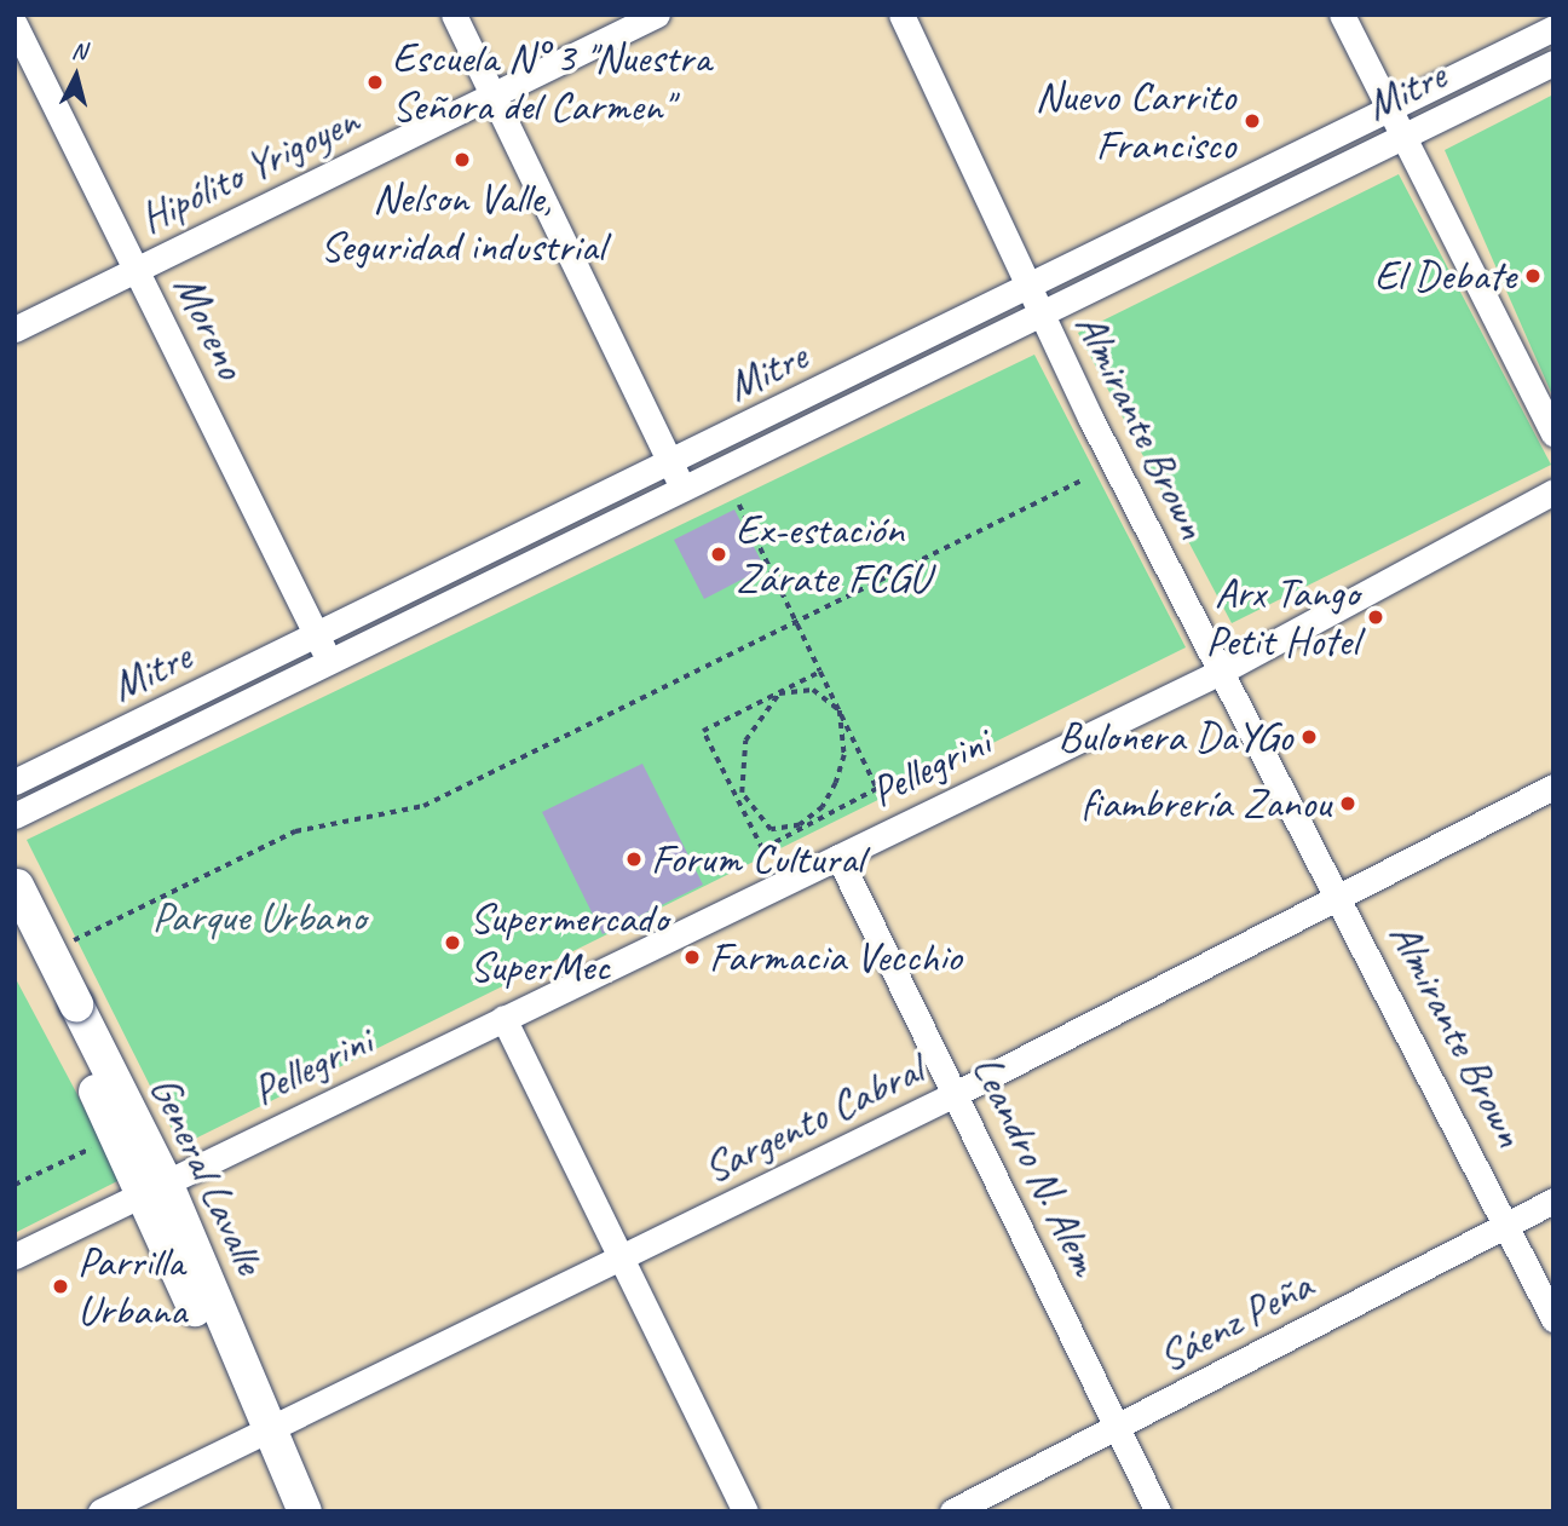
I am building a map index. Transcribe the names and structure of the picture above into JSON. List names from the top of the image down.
{
  "streets": {
    "main road": ["General Lavalle"],
    "street": [
      "Mitre",
      "Hipólito Yrigoyen",
      "Moreno",
      "Almirante Brown",
      "Pellegrini",
      "Sargento Cabral",
      "Leandro N. Alem",
      "Sáenz Peña"
    ]
  },
  "crossings": [
    ["Mitre", "Moreno"],
    ["Mitre", "Almirante Brown"],
    ["Hipólito Yrigoyen", "Moreno"],
    ["Almirante Brown", "Pellegrini"],
    ["Almirante Brown", "Sargento Cabral"],
    ["Almirante Brown", "Sáenz Peña"],
    ["Pellegrini", "Leandro N. Alem"],
    ["Pellegrini", "General Lavalle"],
    ["Sargento Cabral", "Leandro N. Alem"],
    ["Sargento Cabral", "General Lavalle"],
    ["Leandro N. Alem", "Sáenz Peña"]
  ],
  "parks": ["Parque Urbano"],
  "places": [
    "Escuela N° 3 \"Nuestra Señora del Carmen\"",
    "Nuevo Carrito Francisco",
    "Nelson Valle, Seguridad industrial",
    "El Debate",
    "Ex-estación Zárate FCGU",
    "Arx Tango Petit Hotel",
    "Bulonera DaYGo",
    "fiambrería Zanou",
    "Forum Cultural",
    "Supermercado SuperMec",
    "Farmacia Vecchio",
    "Parrilla Urbana"
  ],
  "north": "top"
}
